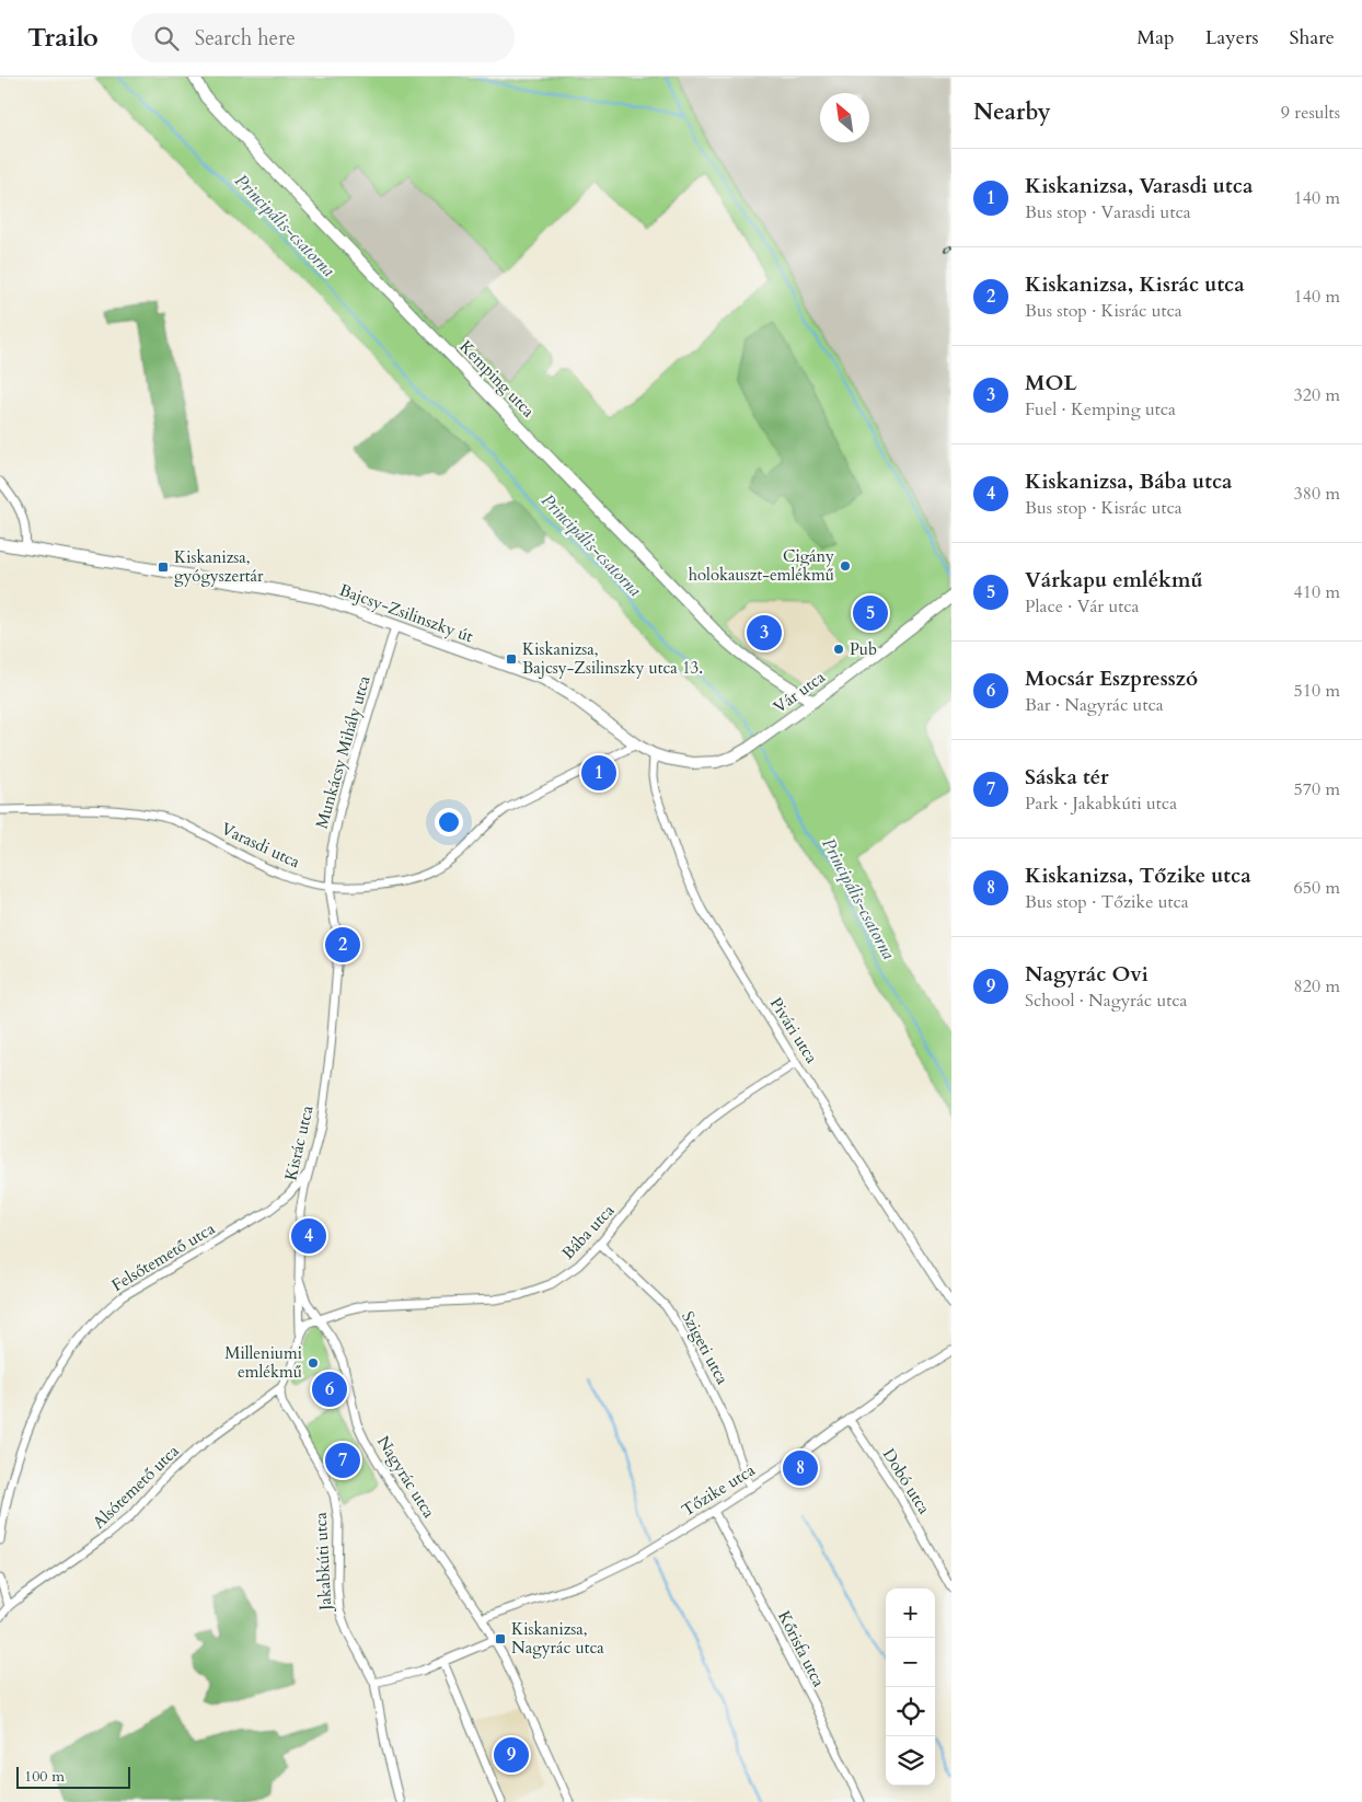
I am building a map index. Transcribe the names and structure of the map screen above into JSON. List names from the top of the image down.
{
  "streets": {
    "main road": ["Kemping utca", "Bajcsy-Zsilinszky út", "Vár utca"],
    "street": [
      "Munkácsy Mihály utca",
      "Varasdi utca",
      "Pivári utca",
      "Kisrác utca",
      "Bába utca",
      "Felsőtemető utca",
      "Szigeti utca",
      "Nagyrác utca",
      "Dobó utca",
      "Alsótemető utca",
      "Tőzike utca",
      "Jakabkúti utca",
      "Kőrisfa utca"
    ]
  },
  "crossings": [
    ["Kemping utca", "Vár utca"],
    ["Bajcsy-Zsilinszky út", "Vár utca"],
    ["Bajcsy-Zsilinszky út", "Munkácsy Mihály utca"],
    ["Bajcsy-Zsilinszky út", "Varasdi utca"],
    ["Bajcsy-Zsilinszky út", "Pivári utca"],
    ["Munkácsy Mihály utca", "Varasdi utca"],
    ["Munkácsy Mihály utca", "Kisrác utca"],
    ["Varasdi utca", "Kisrác utca"],
    ["Pivári utca", "Bába utca"],
    ["Kisrác utca", "Bába utca"],
    ["Kisrác utca", "Felsőtemető utca"],
    ["Kisrác utca", "Nagyrác utca"],
    ["Bába utca", "Szigeti utca"],
    ["Bába utca", "Nagyrác utca"],
    ["Szigeti utca", "Tőzike utca"],
    ["Nagyrác utca", "Tőzike utca"],
    ["Dobó utca", "Tőzike utca"],
    ["Alsótemető utca", "Jakabkúti utca"],
    ["Tőzike utca", "Kőrisfa utca"]
  ],
  "water": ["Principális-csatorna"],
  "places": {
    "other": ["Cigány holokauszt-emlékmű", "Pub", "Milleniumi emlékmű"],
    "transit": ["Kiskanizsa, gyógyszertár", "Kiskanizsa, Bajcsy-Zsilinszky utca 13.", "Kiskanizsa, Nagyrác utca"]
  },
  "scale_bar": "100 m",
  "north": "top left",
  "page": {
    "header": "Trailo",
    "search": "Search here",
    "nav": ["Map", "Layers", "Share"],
    "heading": ["Nearby", "9 results"],
    "list": [
      {
        "mark": "1",
        "name": "Kiskanizsa, Varasdi utca",
        "note": "Bus stop · Varasdi utca",
        "value": "140 m"
      },
      {
        "mark": "2",
        "name": "Kiskanizsa, Kisrác utca",
        "note": "Bus stop · Kisrác utca",
        "value": "140 m"
      },
      {
        "mark": "3",
        "name": "MOL",
        "note": "Fuel · Kemping utca",
        "value": "320 m"
      },
      {
        "mark": "4",
        "name": "Kiskanizsa, Bába utca",
        "note": "Bus stop · Kisrác utca",
        "value": "380 m"
      },
      {
        "mark": "5",
        "name": "Várkapu emlékmű",
        "note": "Place · Vár utca",
        "value": "410 m"
      },
      {
        "mark": "6",
        "name": "Mocsár Eszpresszó",
        "note": "Bar · Nagyrác utca",
        "value": "510 m"
      },
      {
        "mark": "7",
        "name": "Sáska tér",
        "note": "Park · Jakabkúti utca",
        "value": "570 m"
      },
      {
        "mark": "8",
        "name": "Kiskanizsa, Tőzike utca",
        "note": "Bus stop · Tőzike utca",
        "value": "650 m"
      },
      {
        "mark": "9",
        "name": "Nagyrác Ovi",
        "note": "School · Nagyrác utca",
        "value": "820 m"
      }
    ],
    "pins": [
      "5",
      "3",
      "1",
      "2",
      "4",
      "6",
      "7",
      "8",
      "9"
    ],
    "map_buttons": ["+", "−"],
    "scale": "100 m"
  }
}
